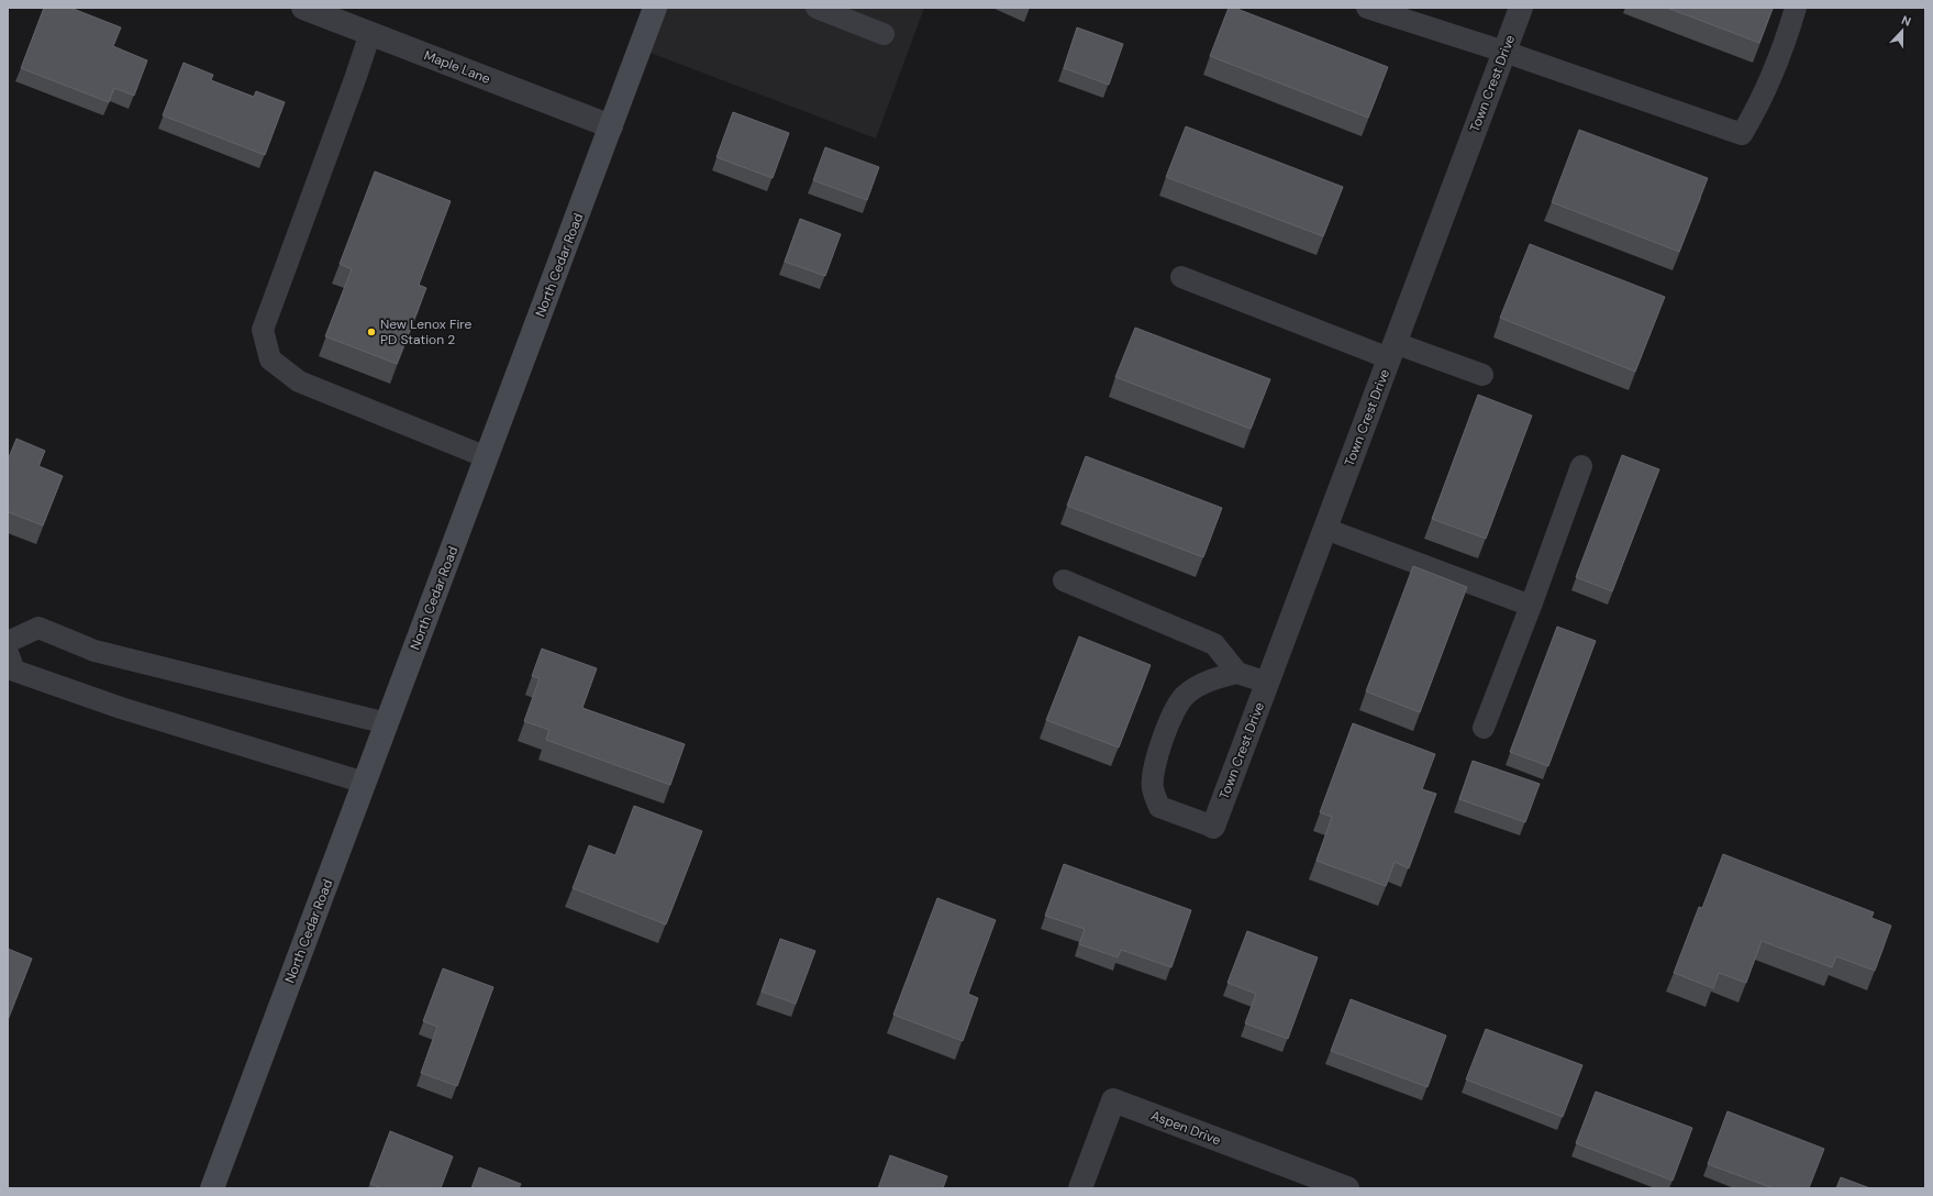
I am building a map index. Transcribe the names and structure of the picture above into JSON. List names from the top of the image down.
{
  "streets": {
    "street": [
      "Maple Lane",
      "Town Crest Drive",
      "North Cedar Road",
      "Aspen Drive"
    ]
  },
  "crossings": [
    ["Maple Lane", "North Cedar Road"]
  ],
  "places": ["New Lenox Fire PD Station 2"],
  "north": "top"
}
